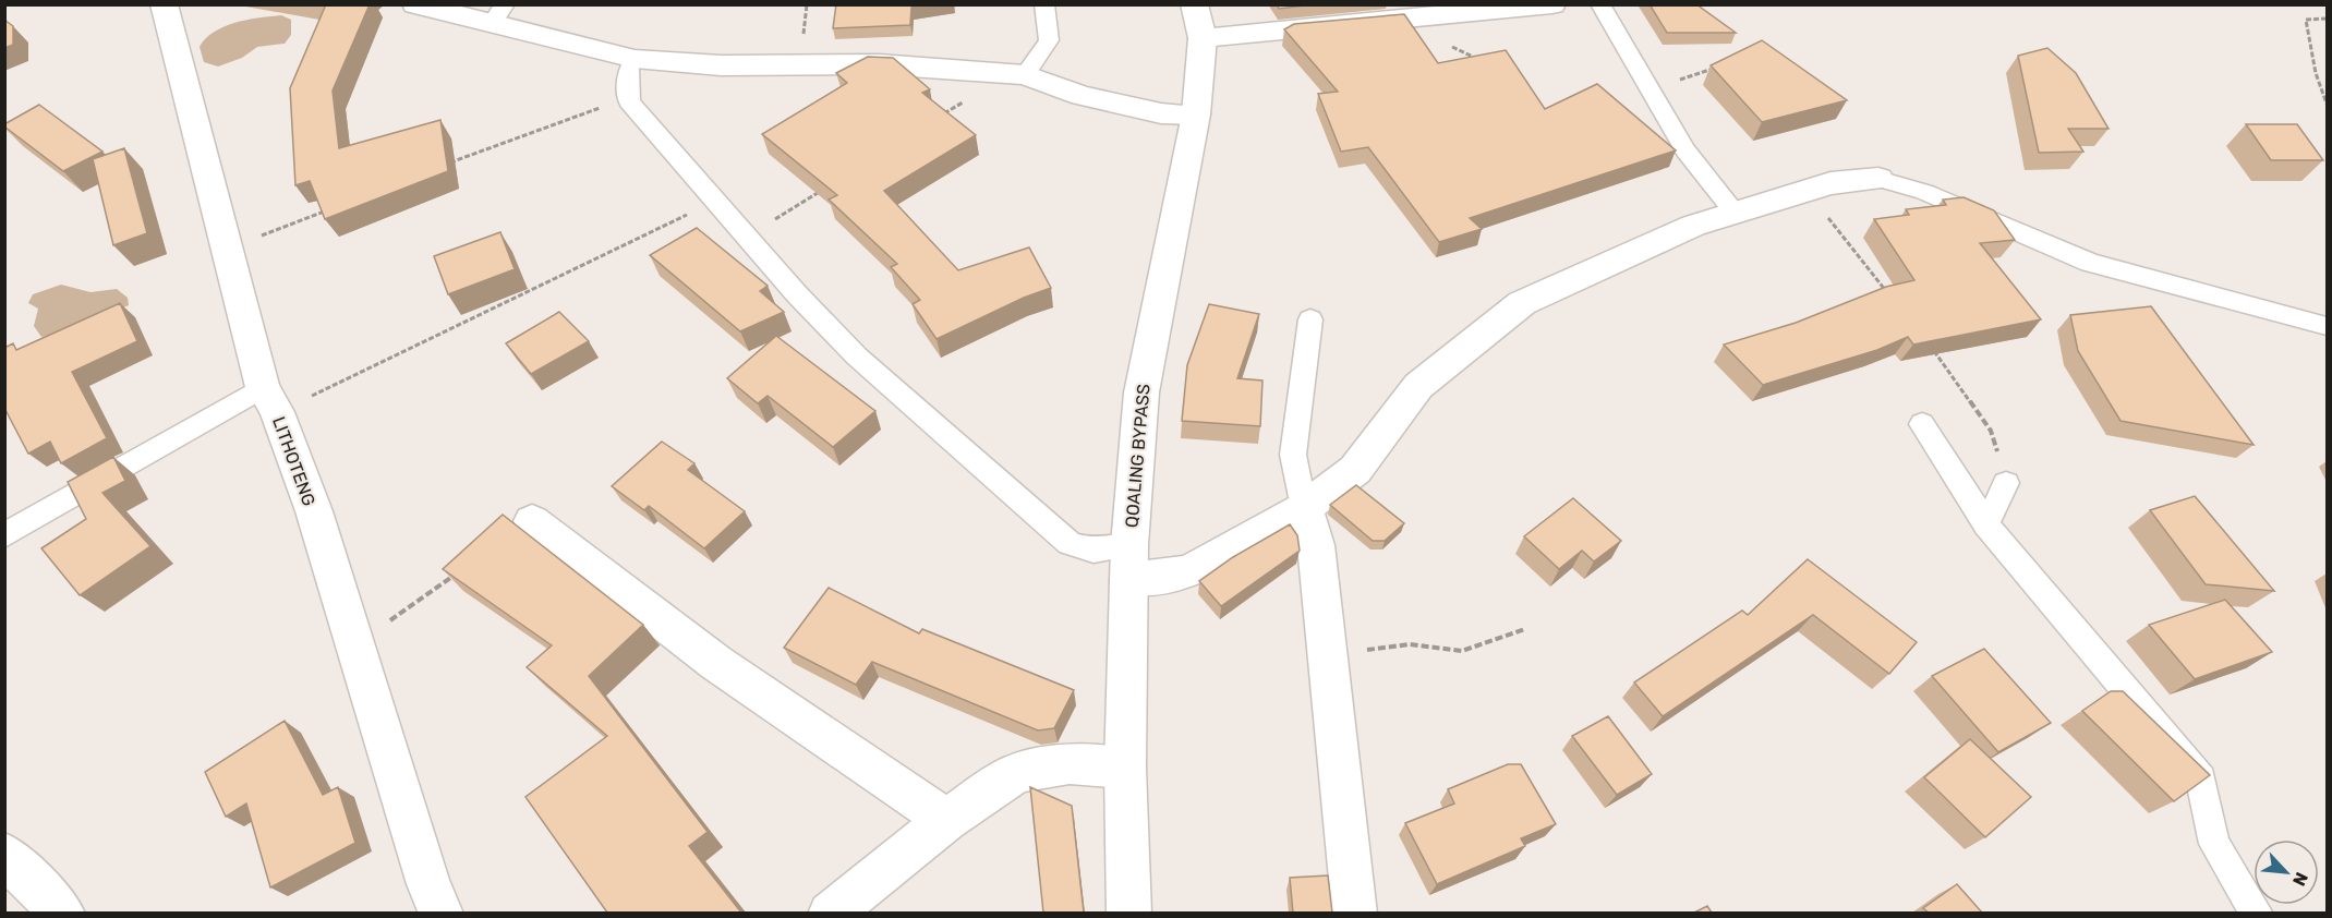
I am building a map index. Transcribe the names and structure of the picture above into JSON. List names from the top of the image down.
{
  "streets": {
    "street": ["QOALING BYPASS", "LITHOTENG"]
  },
  "north": "bottom right"
}
